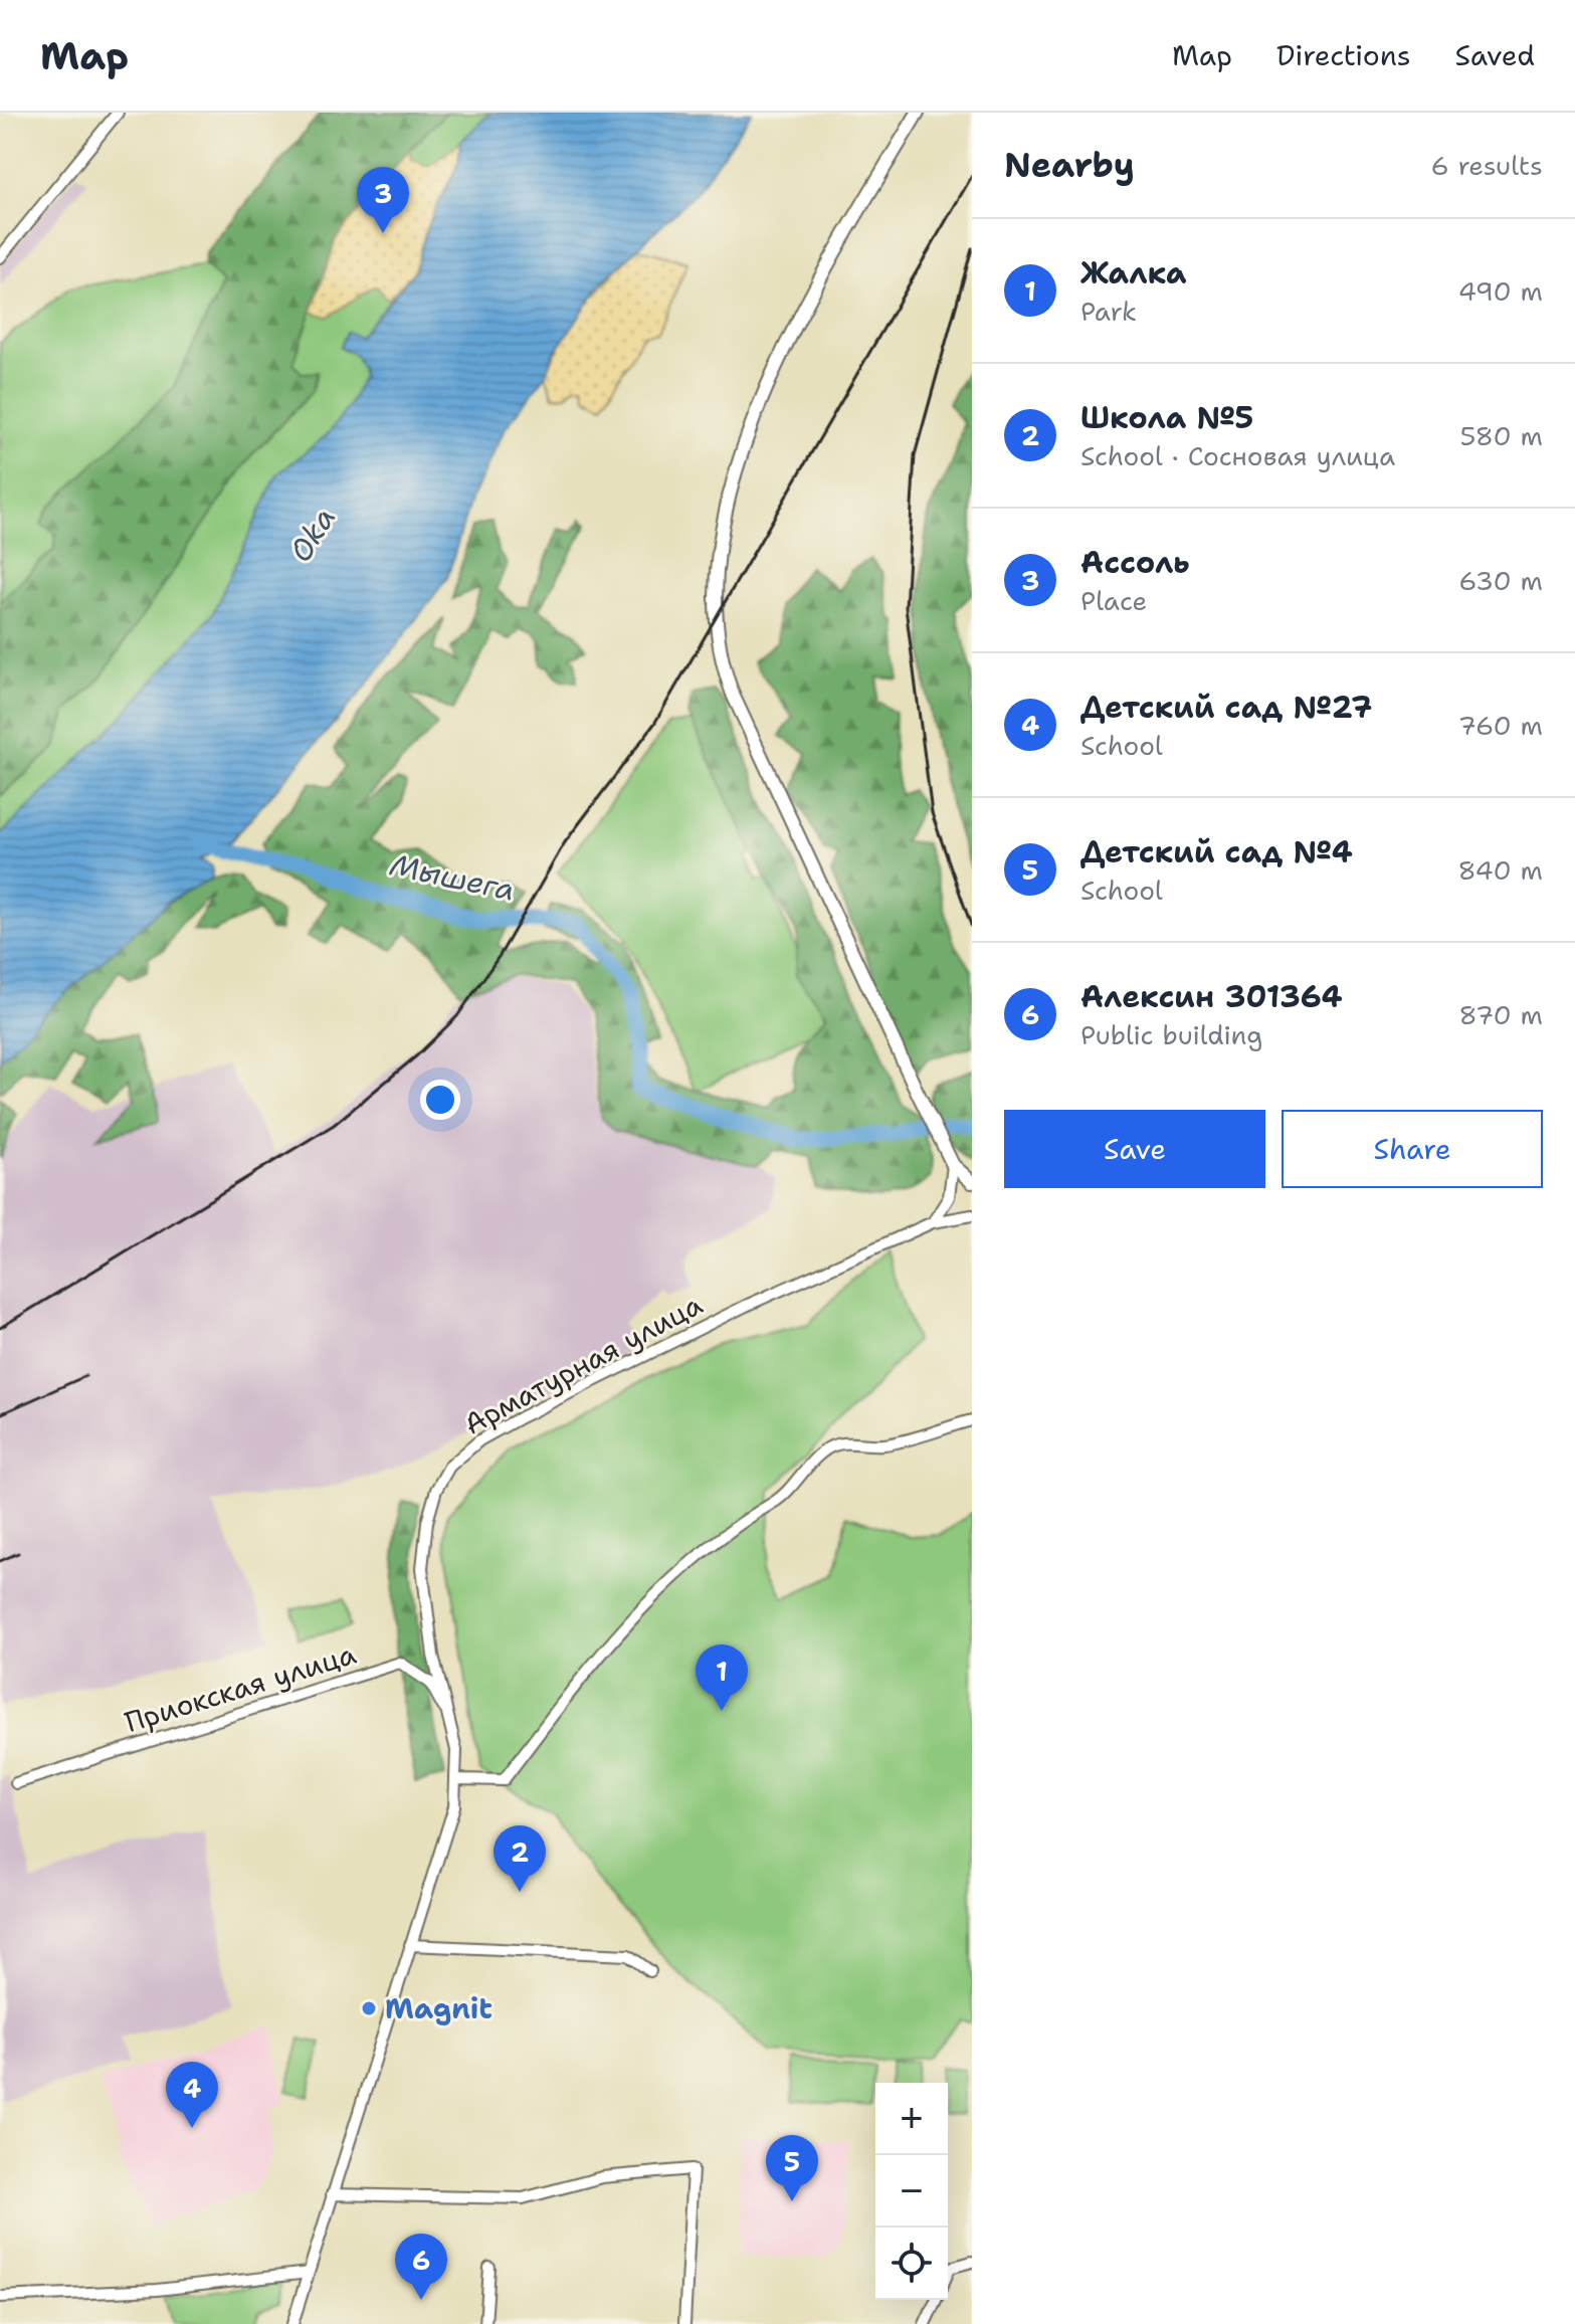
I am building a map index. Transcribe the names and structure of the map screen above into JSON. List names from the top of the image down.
{
  "streets": {
    "street": ["Арматурная улица", "Приокская улица"]
  },
  "crossings": [
    ["Арматурная улица", "Приокская улица"]
  ],
  "water": ["Oka", "Мышега"],
  "places": ["Magnit"],
  "page": {
    "header": "Map",
    "nav": ["Map", "Directions", "Saved"],
    "heading": ["Nearby", "6 results"],
    "pins": [
      "3",
      "1",
      "2",
      "4",
      "5",
      "6"
    ],
    "list": [
      {
        "mark": "1",
        "name": "Жалка",
        "note": "Park",
        "value": "490 m"
      },
      {
        "mark": "2",
        "name": "Школа №5",
        "note": "School · Сосновая улица",
        "value": "580 m"
      },
      {
        "mark": "3",
        "name": "Ассоль",
        "note": "Place",
        "value": "630 m"
      },
      {
        "mark": "4",
        "name": "Детский сад №27",
        "note": "School",
        "value": "760 m"
      },
      {
        "mark": "5",
        "name": "Детский сад №4",
        "note": "School",
        "value": "840 m"
      },
      {
        "mark": "6",
        "name": "Алексин 301364",
        "note": "Public building",
        "value": "870 m"
      }
    ],
    "buttons": ["Save", "Share"],
    "map_buttons": ["+", "−"]
  }
}
